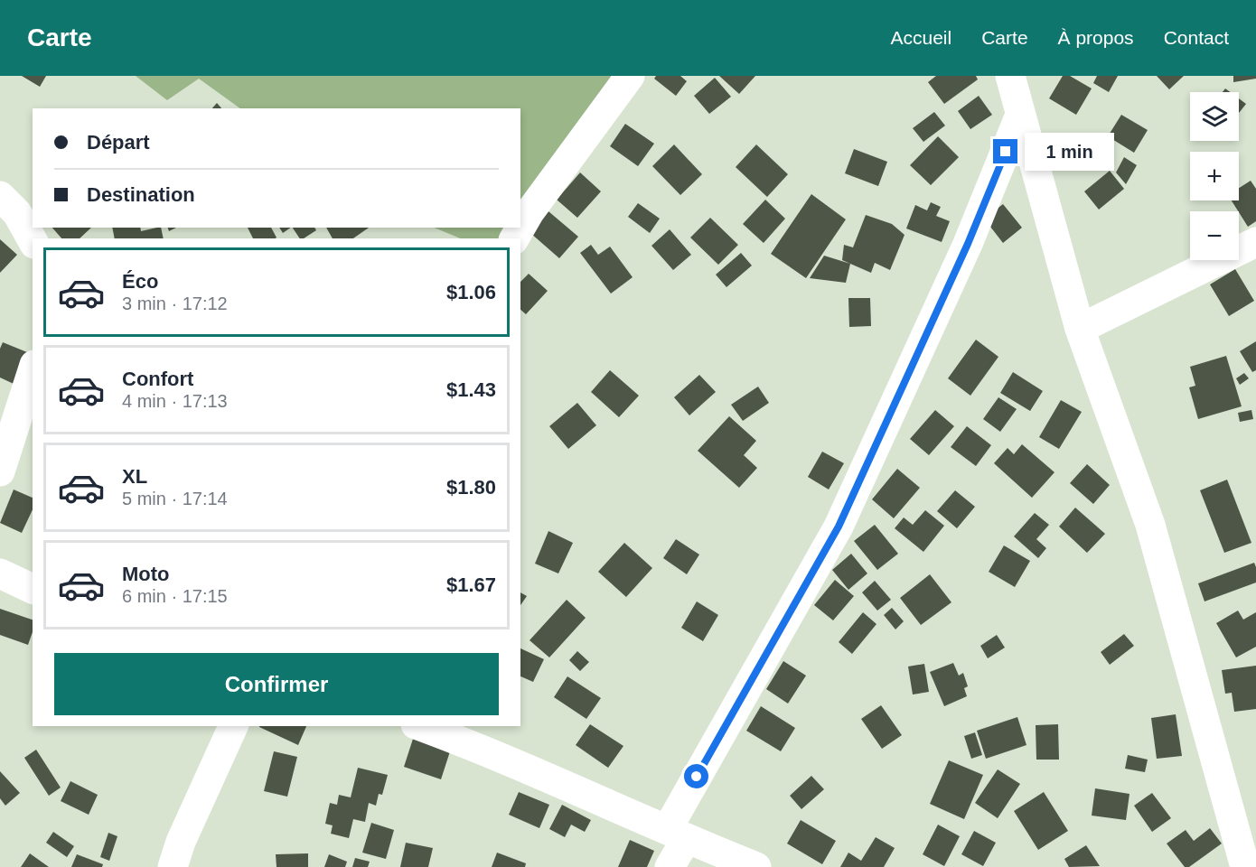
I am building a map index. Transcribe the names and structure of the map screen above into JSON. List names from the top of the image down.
{
  "page": {
    "header": "Carte",
    "nav": [
      "Accueil",
      "Carte",
      "À propos",
      "Contact"
    ],
    "map_buttons": ["+", "−"],
    "banner": ["Départ", "Destination"],
    "bubble": "1 min",
    "list": [
      {
        "name": "Éco",
        "note": "3 min · 17:12",
        "value": "$1.06"
      },
      {
        "name": "Confort",
        "note": "4 min · 17:13",
        "value": "$1.43"
      },
      {
        "name": "XL",
        "note": "5 min · 17:14",
        "value": "$1.80"
      },
      {
        "name": "Moto",
        "note": "6 min · 17:15",
        "value": "$1.67"
      }
    ],
    "buttons": "Confirmer"
  }
}
